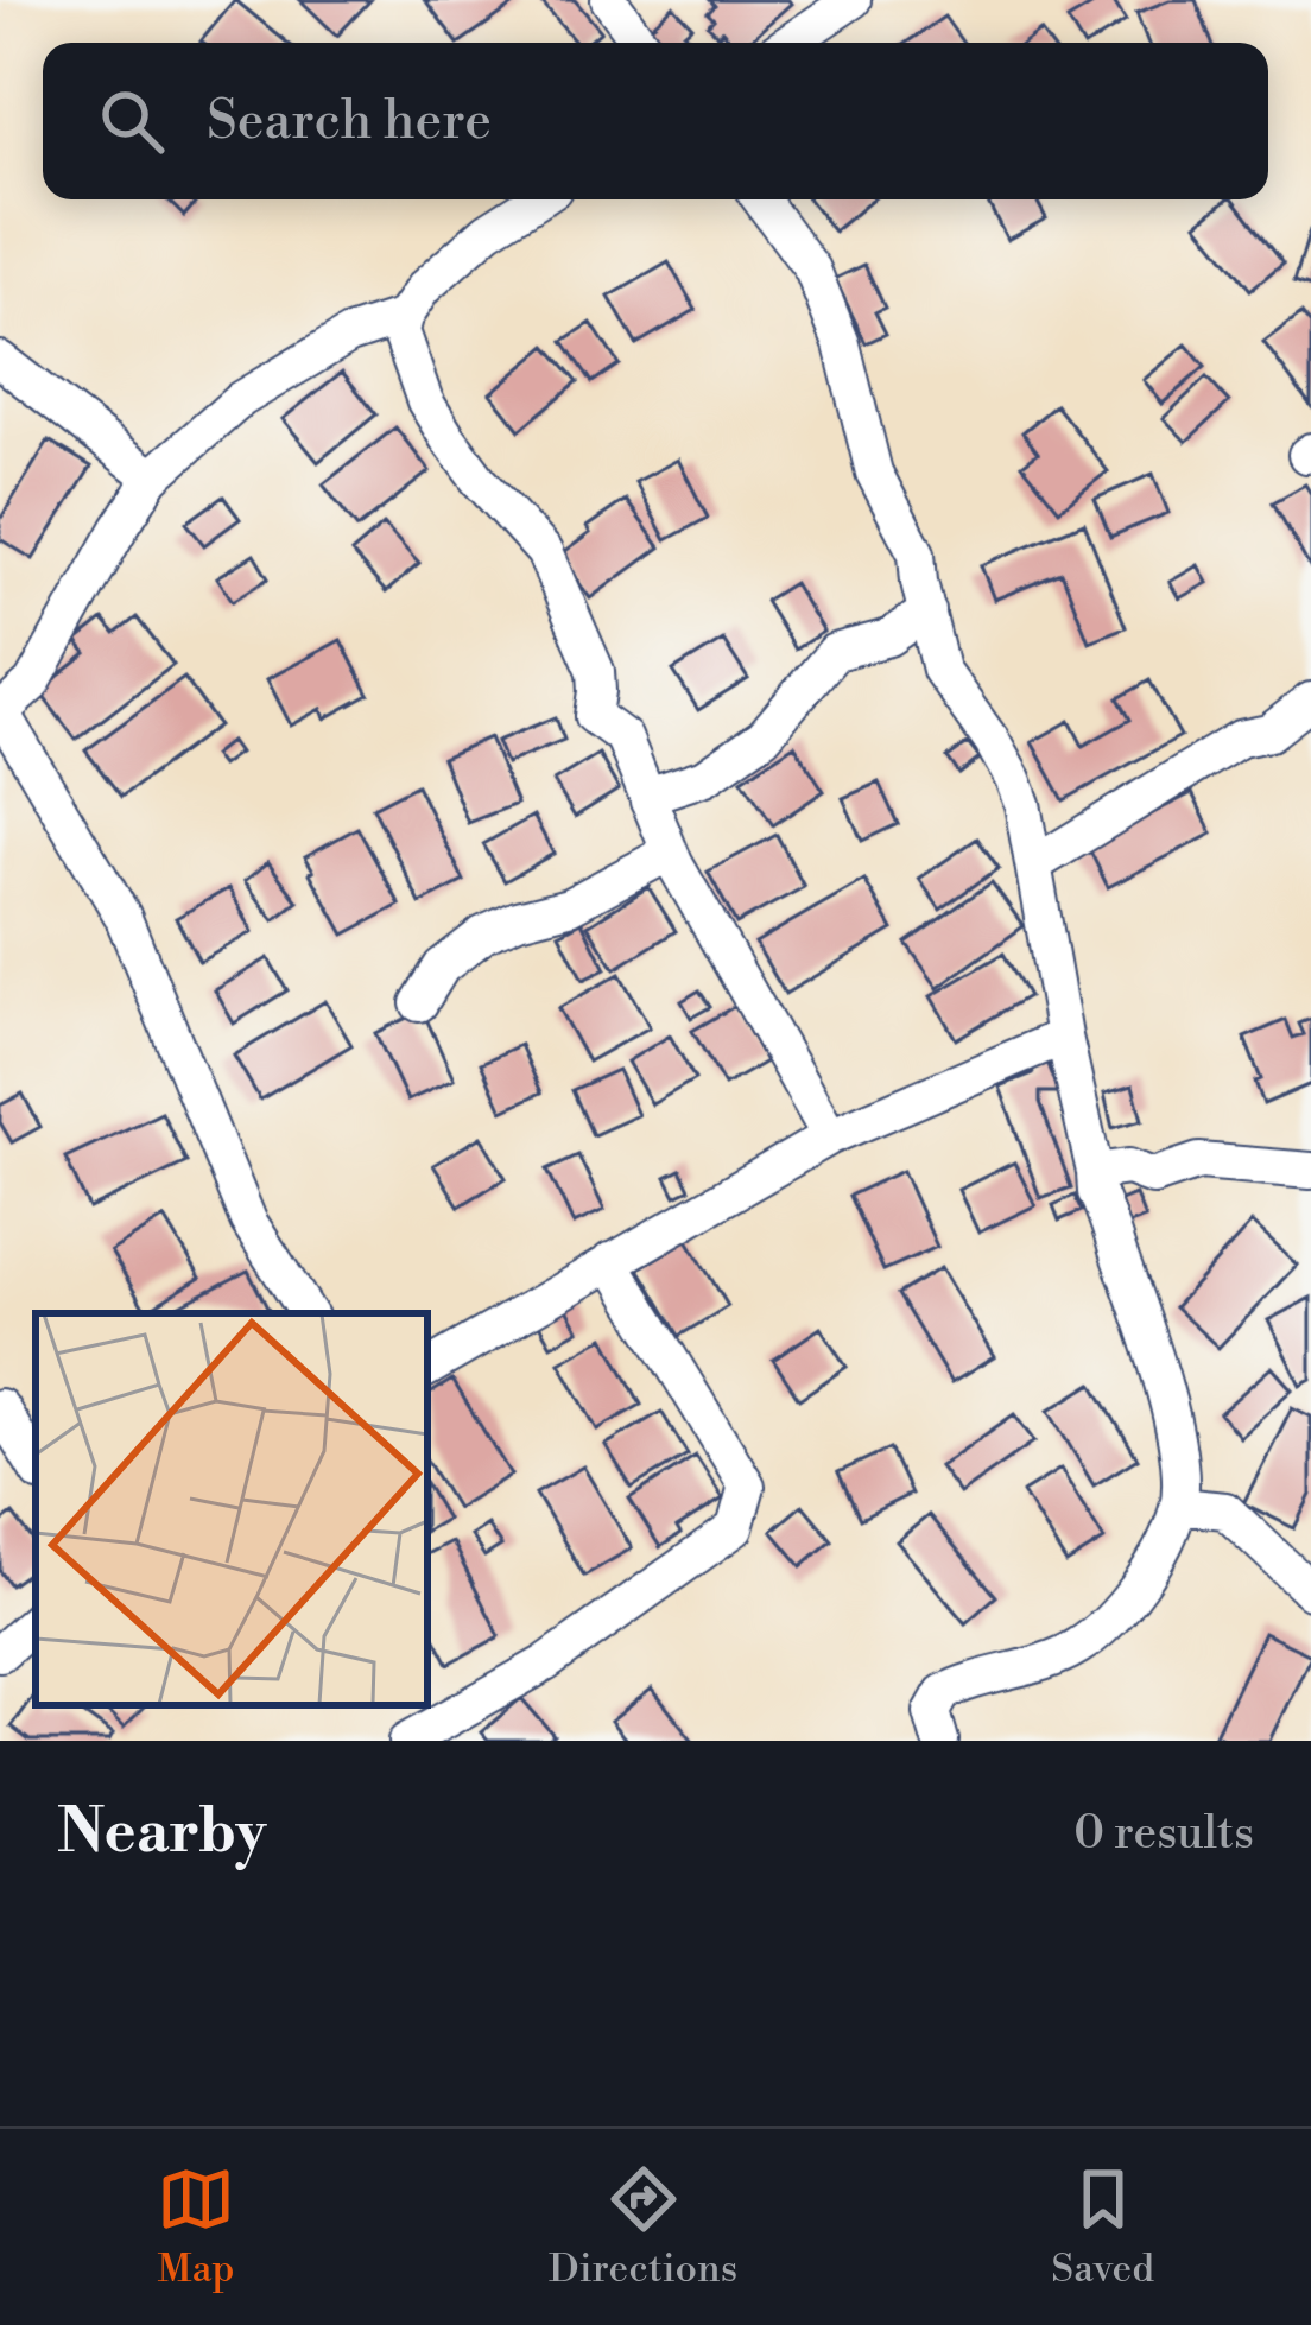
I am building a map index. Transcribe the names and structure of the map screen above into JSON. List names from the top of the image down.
{
  "page": {
    "search": "Search here",
    "heading": ["Nearby", "0 results"],
    "nav": ["Map", "Directions", "Saved"]
  }
}
